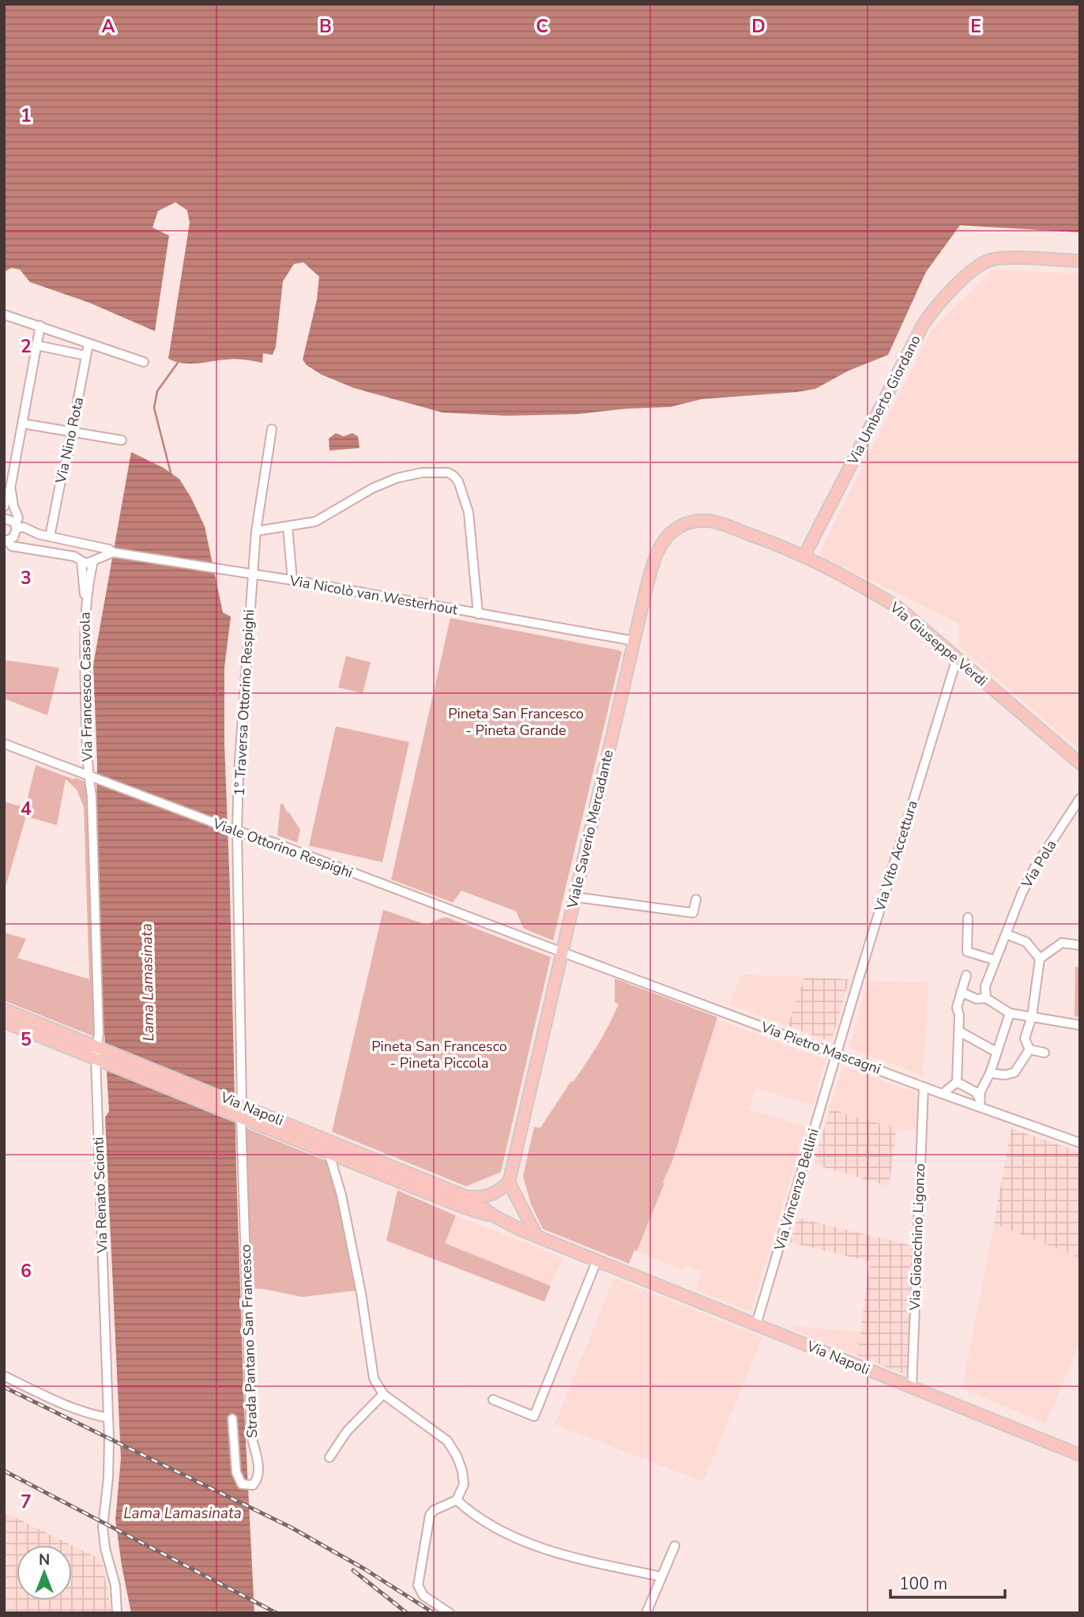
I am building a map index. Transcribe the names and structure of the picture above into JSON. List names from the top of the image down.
{
  "streets": {
    "main road": [
      "Via Umberto Giordano",
      "Via Giuseppe Verdi",
      "Viale Saverio Mercadante",
      "Via Napoli"
    ],
    "street": [
      "Via Nino Rota",
      "Via Nicolò van Westerhout",
      "Via Francesco Casavola",
      "1° Traversa Ottorino Respighi",
      "Viale Ottorino Respighi",
      "Via Vito Accettura",
      "Via Pola",
      "Via Pietro Mascagni",
      "Via Vincenzo Bellini",
      "Via Renato Scionti",
      "Via Gioacchino Ligonzo",
      "Strada Pantano San Francesco"
    ]
  },
  "crossings": [
    ["Via Umberto Giordano", "Via Giuseppe Verdi"],
    ["Via Nino Rota", "Via Nicolò van Westerhout"],
    ["Via Nicolò van Westerhout", "Via Francesco Casavola"],
    ["Via Nicolò van Westerhout", "1° Traversa Ottorino Respighi"],
    ["Via Nicolò van Westerhout", "Viale Saverio Mercadante"],
    ["Via Giuseppe Verdi", "Viale Saverio Mercadante"],
    ["Via Giuseppe Verdi", "Via Vito Accettura"],
    ["Via Francesco Casavola", "Viale Ottorino Respighi"],
    ["Via Francesco Casavola", "Via Renato Scionti"],
    ["1° Traversa Ottorino Respighi", "Viale Ottorino Respighi"],
    ["Viale Saverio Mercadante", "Viale Ottorino Respighi"],
    ["Viale Saverio Mercadante", "Via Pietro Mascagni"],
    ["Viale Ottorino Respighi", "Via Pietro Mascagni"],
    ["Viale Ottorino Respighi", "Via Renato Scionti"],
    ["Via Vito Accettura", "Via Pietro Mascagni"],
    ["Via Vito Accettura", "Via Vincenzo Bellini"],
    ["Via Pietro Mascagni", "Via Vincenzo Bellini"],
    ["Via Pietro Mascagni", "Via Gioacchino Ligonzo"],
    ["Via Napoli", "Via Vincenzo Bellini"],
    ["Via Napoli", "Via Renato Scionti"],
    ["Via Napoli", "Via Gioacchino Ligonzo"],
    ["Via Napoli", "Strada Pantano San Francesco"]
  ],
  "water": ["Lama Lamasinata"],
  "parks": ["Pineta San Francesco - Pineta Grande", "Pineta San Francesco - Pineta Piccola"],
  "scale_bar": "100 m",
  "north": "top",
  "grid": {
    "columns": [
      "A",
      "B",
      "C",
      "D",
      "E"
    ],
    "rows": [
      "1",
      "2",
      "3",
      "4",
      "5",
      "6",
      "7"
    ]
  }
}
